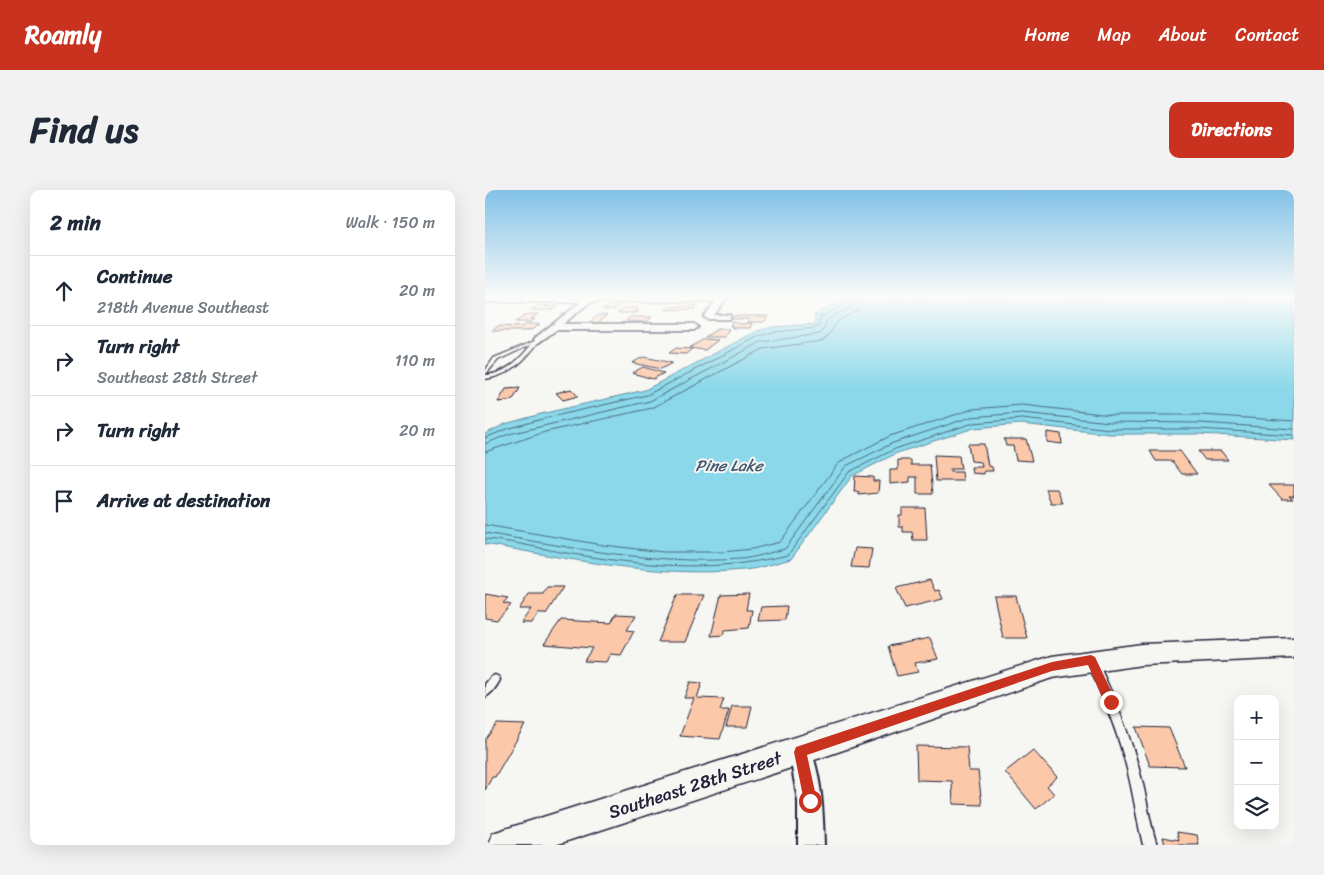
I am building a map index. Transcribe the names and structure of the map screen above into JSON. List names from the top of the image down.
{
  "streets": {
    "street": ["Southeast 28th Street"]
  },
  "water": ["Pine Lake"],
  "page": {
    "header": "Roamly",
    "nav": [
      "Home",
      "Map",
      "About",
      "Contact"
    ],
    "title": "Find us",
    "buttons": "Directions",
    "heading": ["2 min", "Walk · 150 m"],
    "list": [
      ["Continue", "218th Avenue Southeast", "20 m"],
      ["Turn right", "Southeast 28th Street", "110 m"],
      ["Turn right", "20 m"],
      "Arrive at destination"
    ],
    "map_buttons": ["+", "−"]
  }
}
